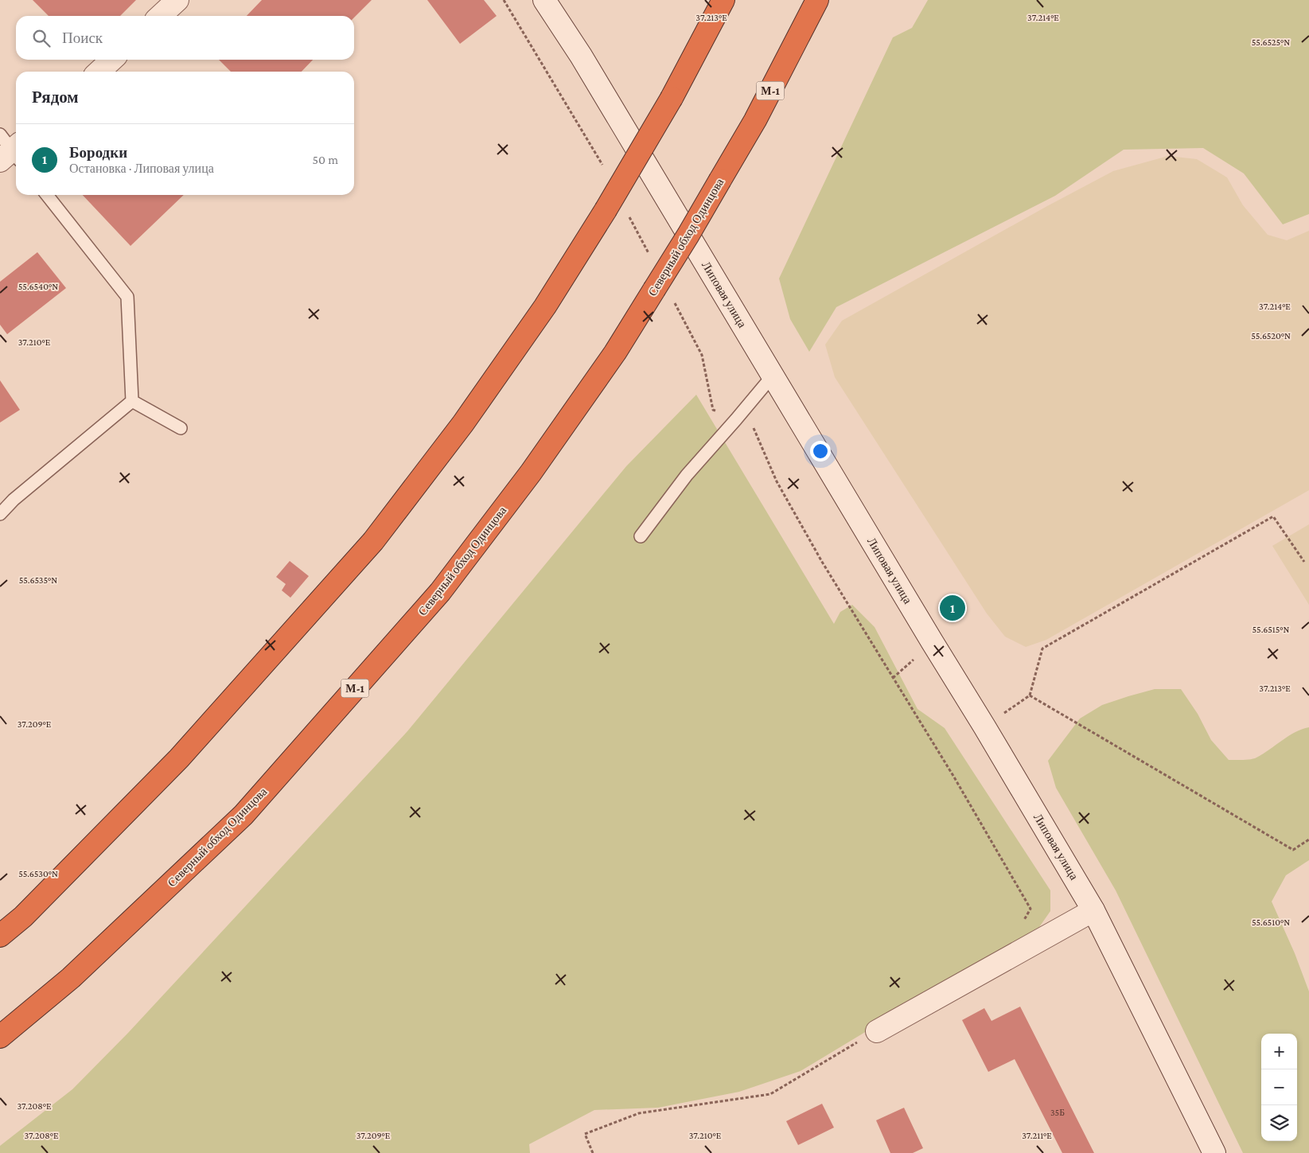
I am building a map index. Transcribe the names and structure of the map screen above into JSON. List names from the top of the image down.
{
  "streets": {
    "highway": ["М-1", "Северный обход Одинцова"],
    "street": ["Липовая улица"]
  },
  "house_numbers": ["35Б"],
  "page": {
    "search": "Поиск",
    "heading": "Рядом",
    "list": [
      {
        "mark": "1",
        "name": "Бородки",
        "note": "Остановка · Липовая улица",
        "value": "50 m"
      }
    ],
    "pins": "1",
    "map_buttons": ["+", "−"]
  },
  "coordinates": [
    "37.213°E",
    "37.214°E",
    "55.6525°N",
    "55.6540°N",
    "55.6520°N",
    "37.210°E",
    "55.6535°N",
    "55.6515°N",
    "37.209°E",
    "55.6530°N",
    "55.6510°N",
    "37.208°E",
    "37.211°E"
  ]
}
